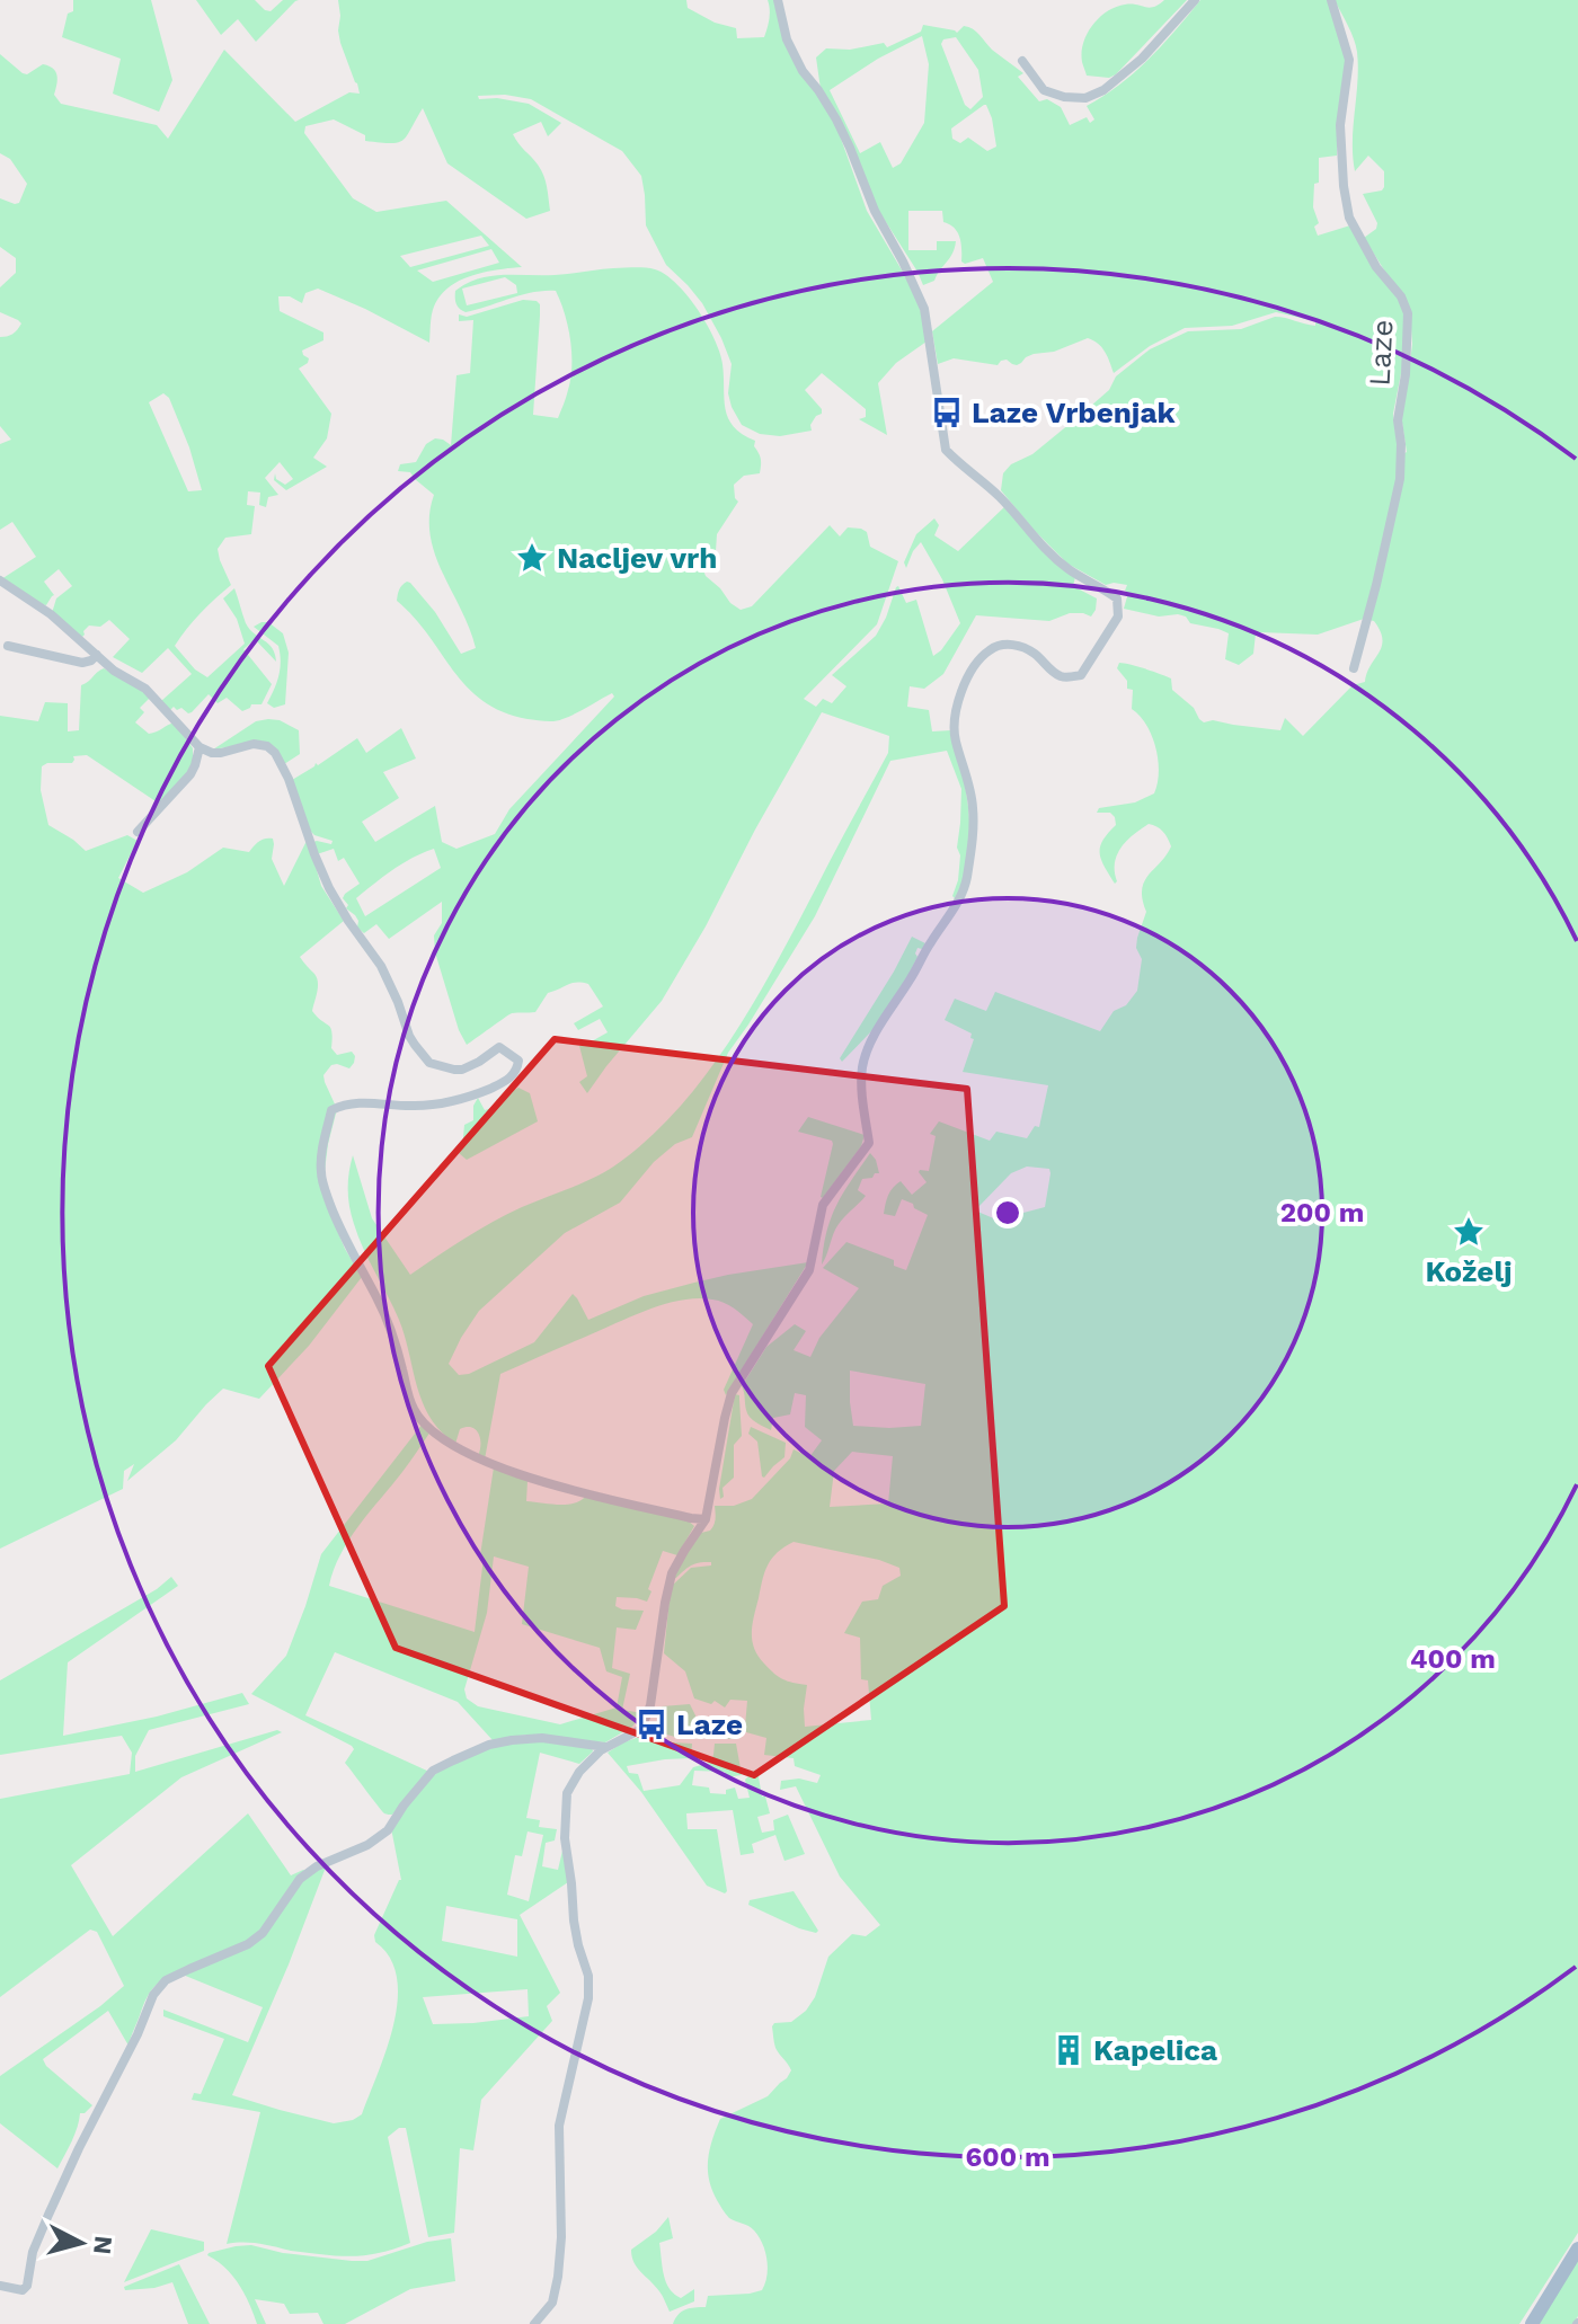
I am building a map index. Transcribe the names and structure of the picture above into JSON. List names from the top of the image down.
{
  "streets": {
    "street": ["Laze"]
  },
  "places": {
    "bus stop": ["Laze Vrbenjak", "Laze"],
    "place": ["Nacljev vrh", "Koželj"],
    "building": ["Kapelica"]
  },
  "north": "right",
  "rings": ["200 m", "400 m", "600 m"]
}
